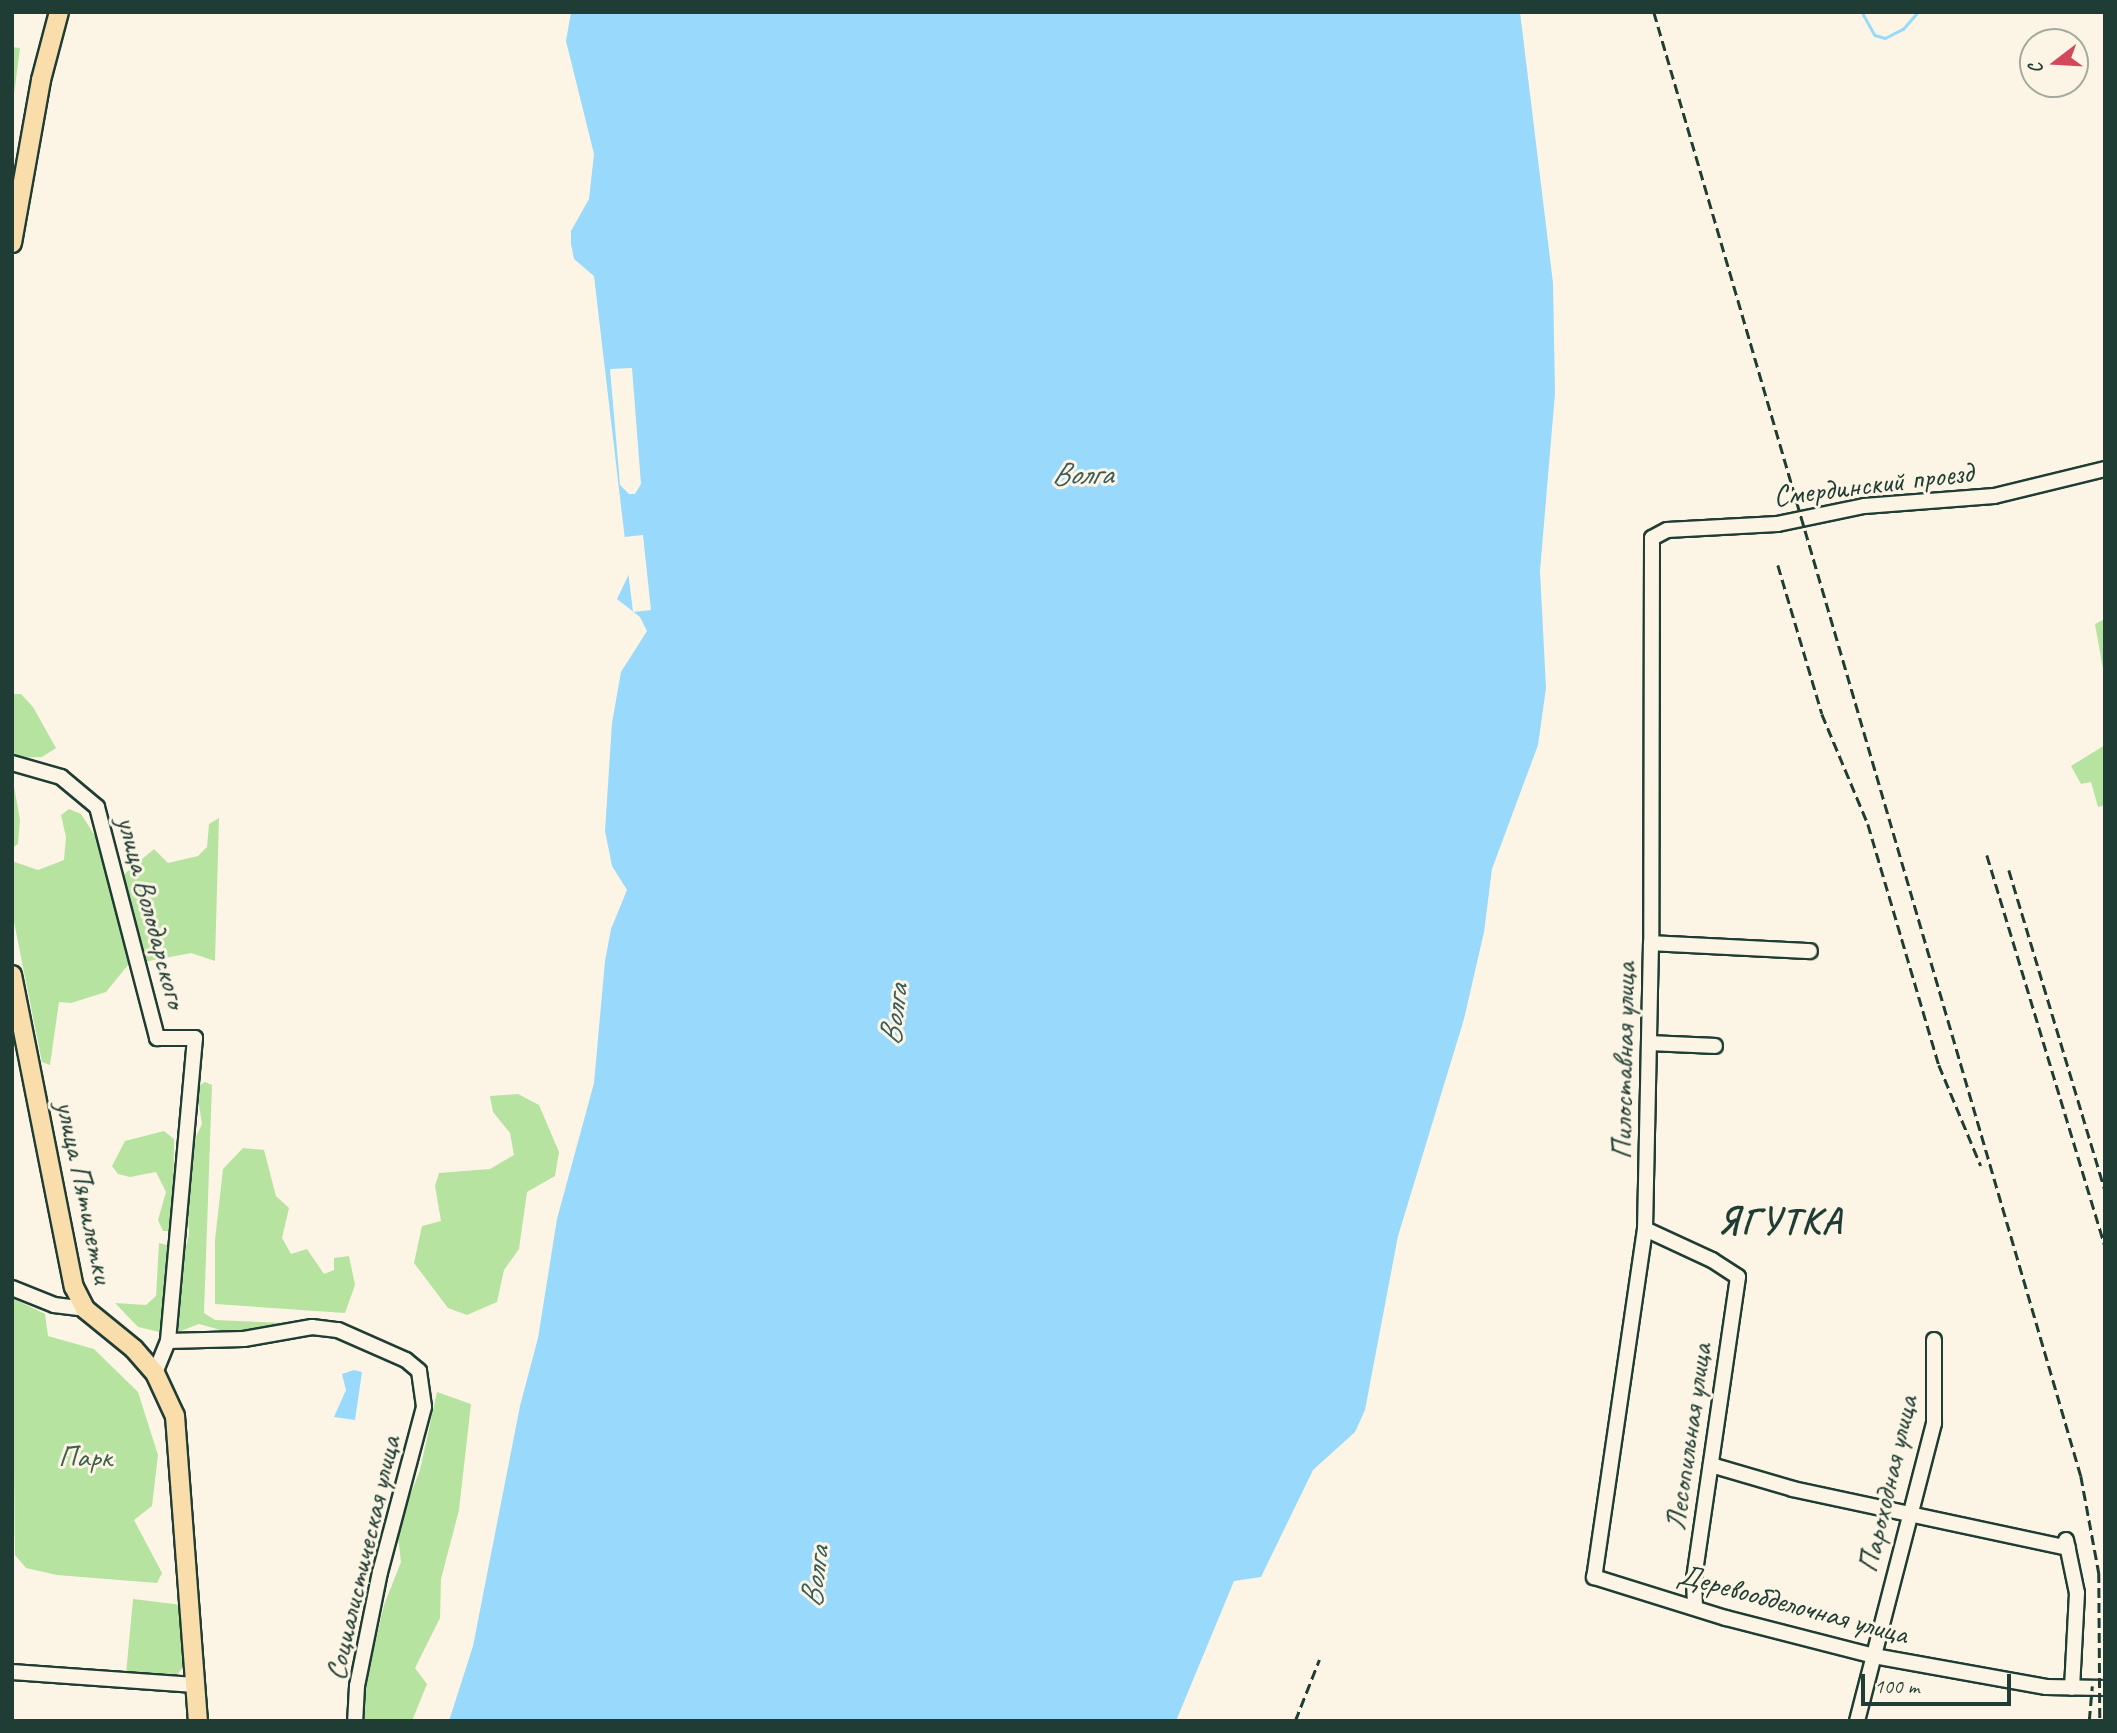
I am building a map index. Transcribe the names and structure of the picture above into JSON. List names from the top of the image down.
{
  "streets": {
    "main road": ["улица Пятилетки"],
    "street": [
      "Смердинский проезд",
      "улица Володарского",
      "Пилоставная улица",
      "Лесопильная улица",
      "Пароходная улица",
      "Социалистическая улица",
      "Деревообделочная улица"
    ]
  },
  "crossings": [
    ["Смердинский проезд", "Пилоставная улица"],
    ["улица Володарского", "Социалистическая улица"],
    ["Пилоставная улица", "Лесопильная улица"],
    ["Пилоставная улица", "Деревообделочная улица"],
    ["Лесопильная улица", "Деревообделочная улица"],
    ["Пароходная улица", "Деревообделочная улица"]
  ],
  "districts": ["ЯГУТКА"],
  "water": ["Волга"],
  "parks": ["Парк"],
  "scale_bar": "100 m",
  "north": "left"
}
